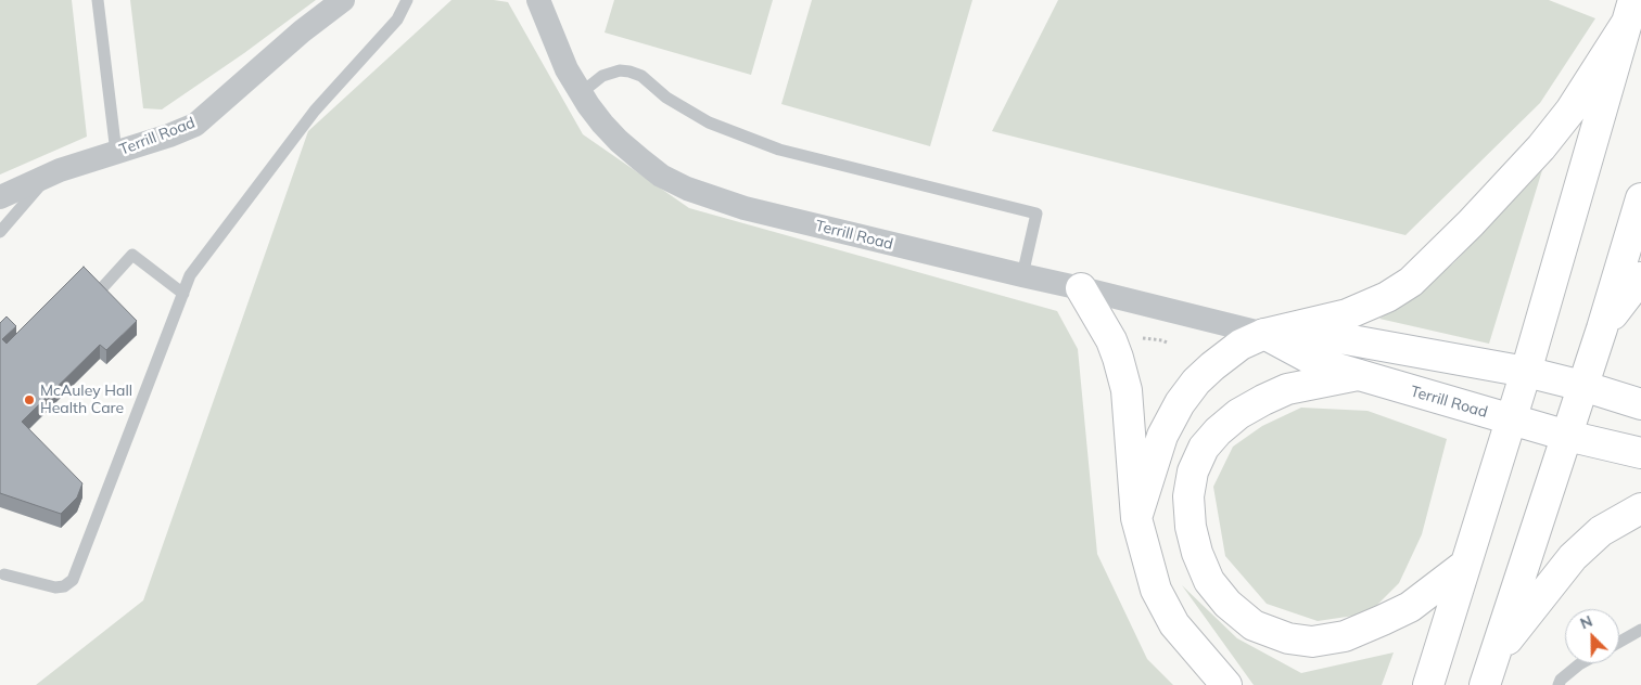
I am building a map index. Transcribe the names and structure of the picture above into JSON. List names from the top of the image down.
{
  "streets": {
    "main road": ["Terrill Road"]
  },
  "places": ["McAuley Hall Health Care"],
  "north": "top left"
}
